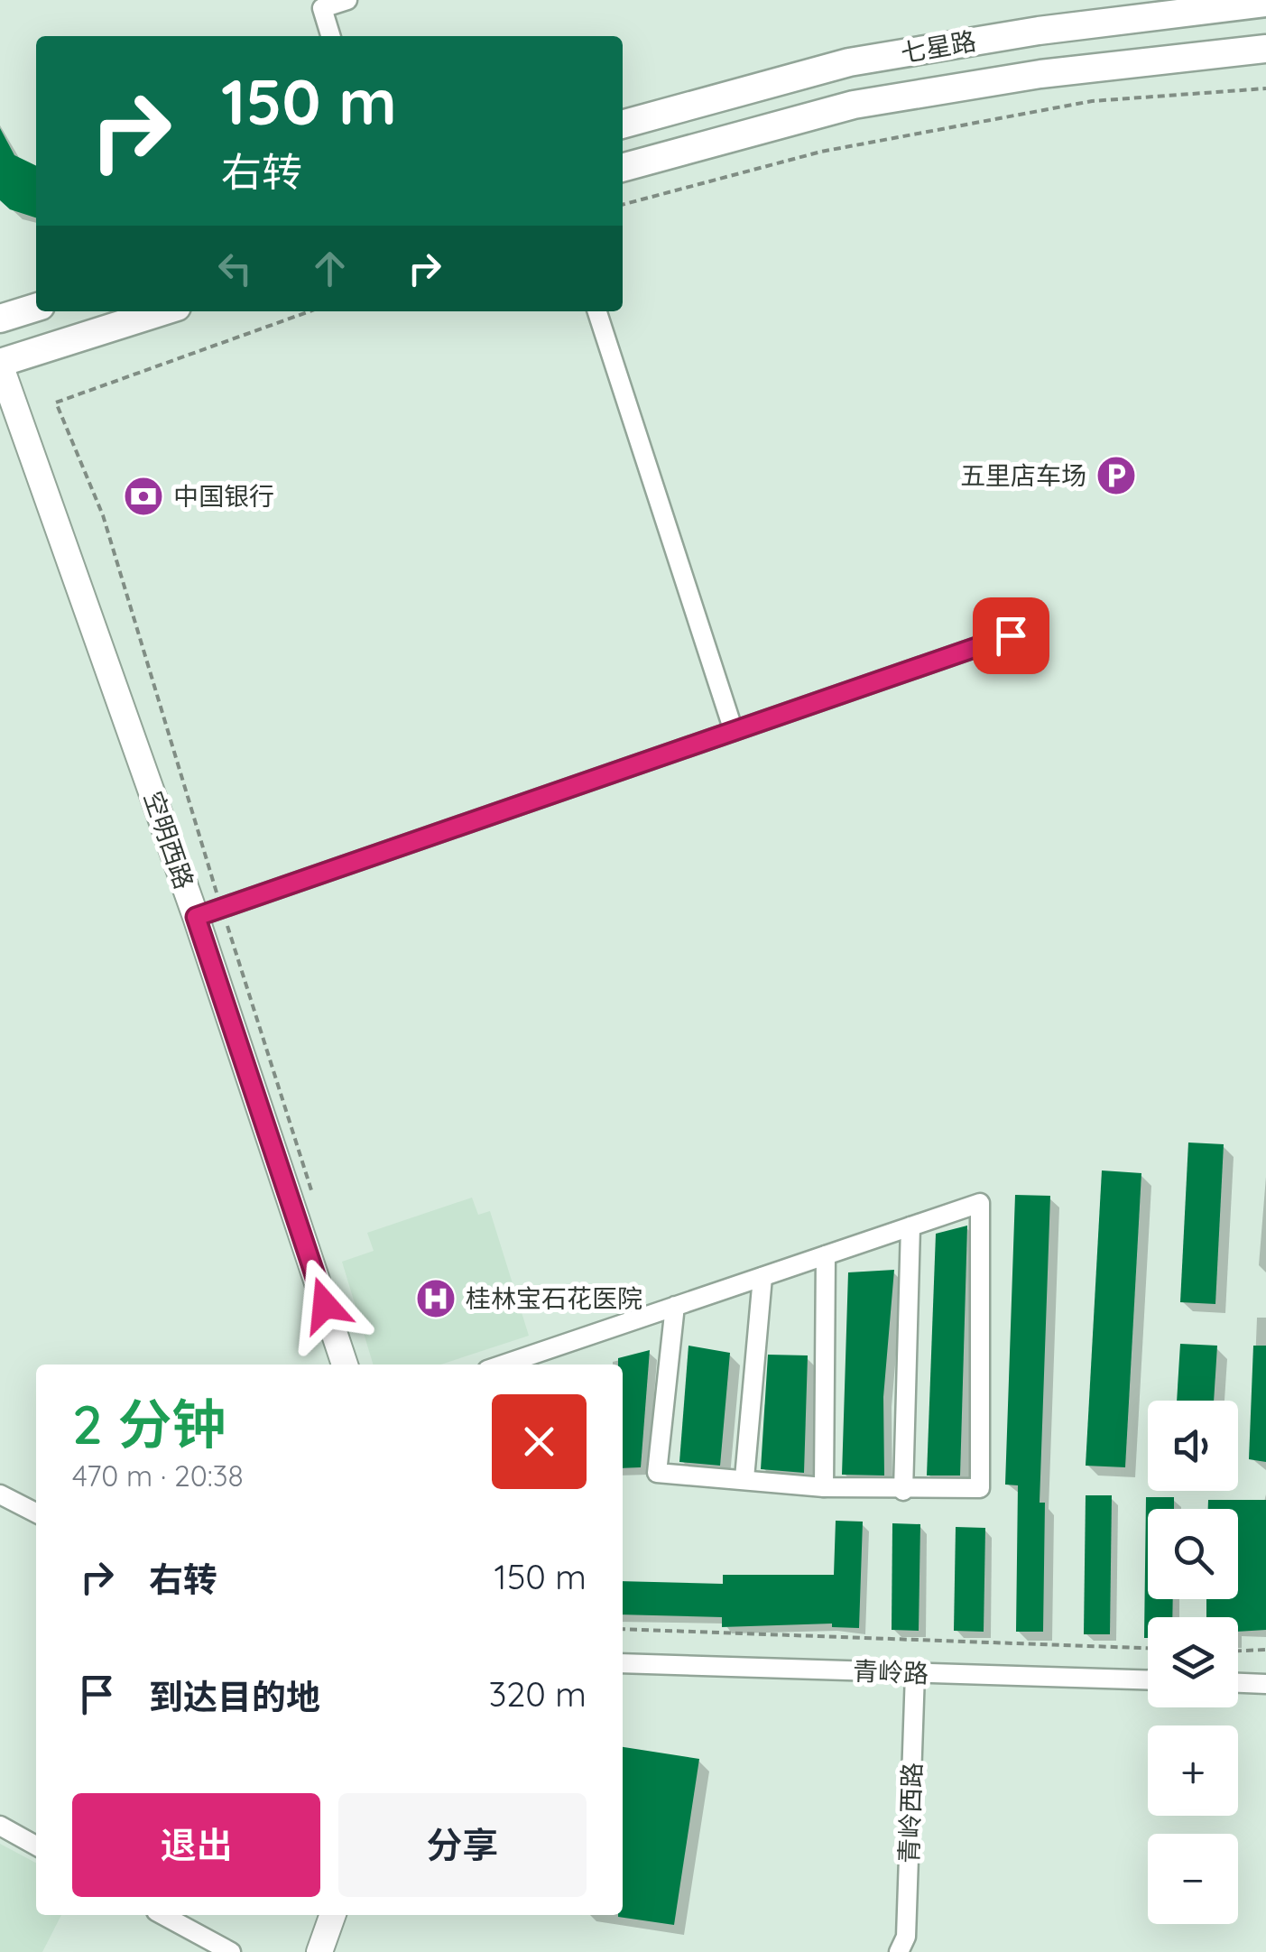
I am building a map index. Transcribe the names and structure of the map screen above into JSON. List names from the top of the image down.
{
  "streets": {
    "highway": ["七星路"],
    "main road": ["空明西路"],
    "street": ["青岭路", "青岭西路"]
  },
  "crossings": [
    ["青岭路", "青岭西路"]
  ],
  "places": {
    "parking": ["五里店车场"],
    "bank": ["中国银行"],
    "hospital": ["桂林宝石花医院"]
  },
  "page": {
    "turn": ["150 m", "右转"],
    "heading": ["2 分钟", "470 m · 20:38"],
    "map_buttons": ["+", "−"],
    "list": [
      {
        "name": "右转",
        "value": "150 m"
      },
      {
        "name": "到达目的地",
        "value": "320 m"
      }
    ],
    "buttons": ["退出", "分享"]
  }
}
